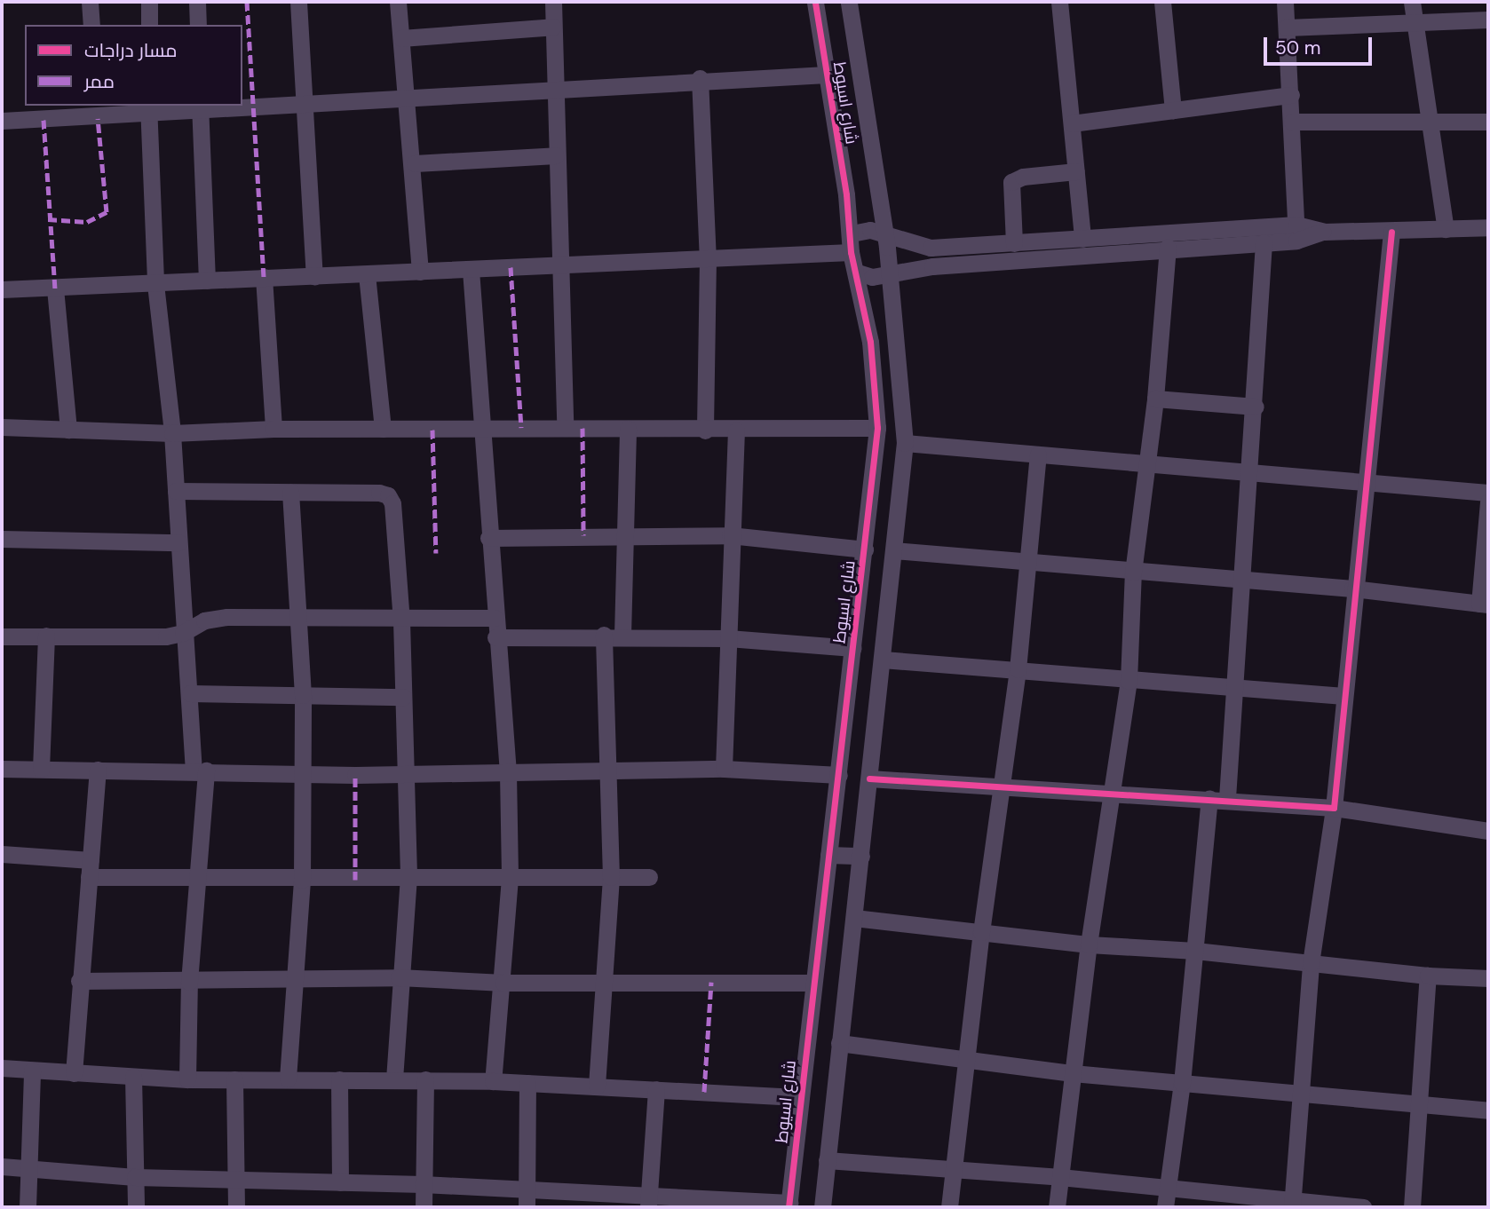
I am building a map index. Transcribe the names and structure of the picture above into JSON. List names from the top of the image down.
{
  "streets": {
    "street": ["شارع اسيوط"]
  },
  "legend": ["مسار دراجات", "ممر"],
  "scale_bar": "50 m"
}
